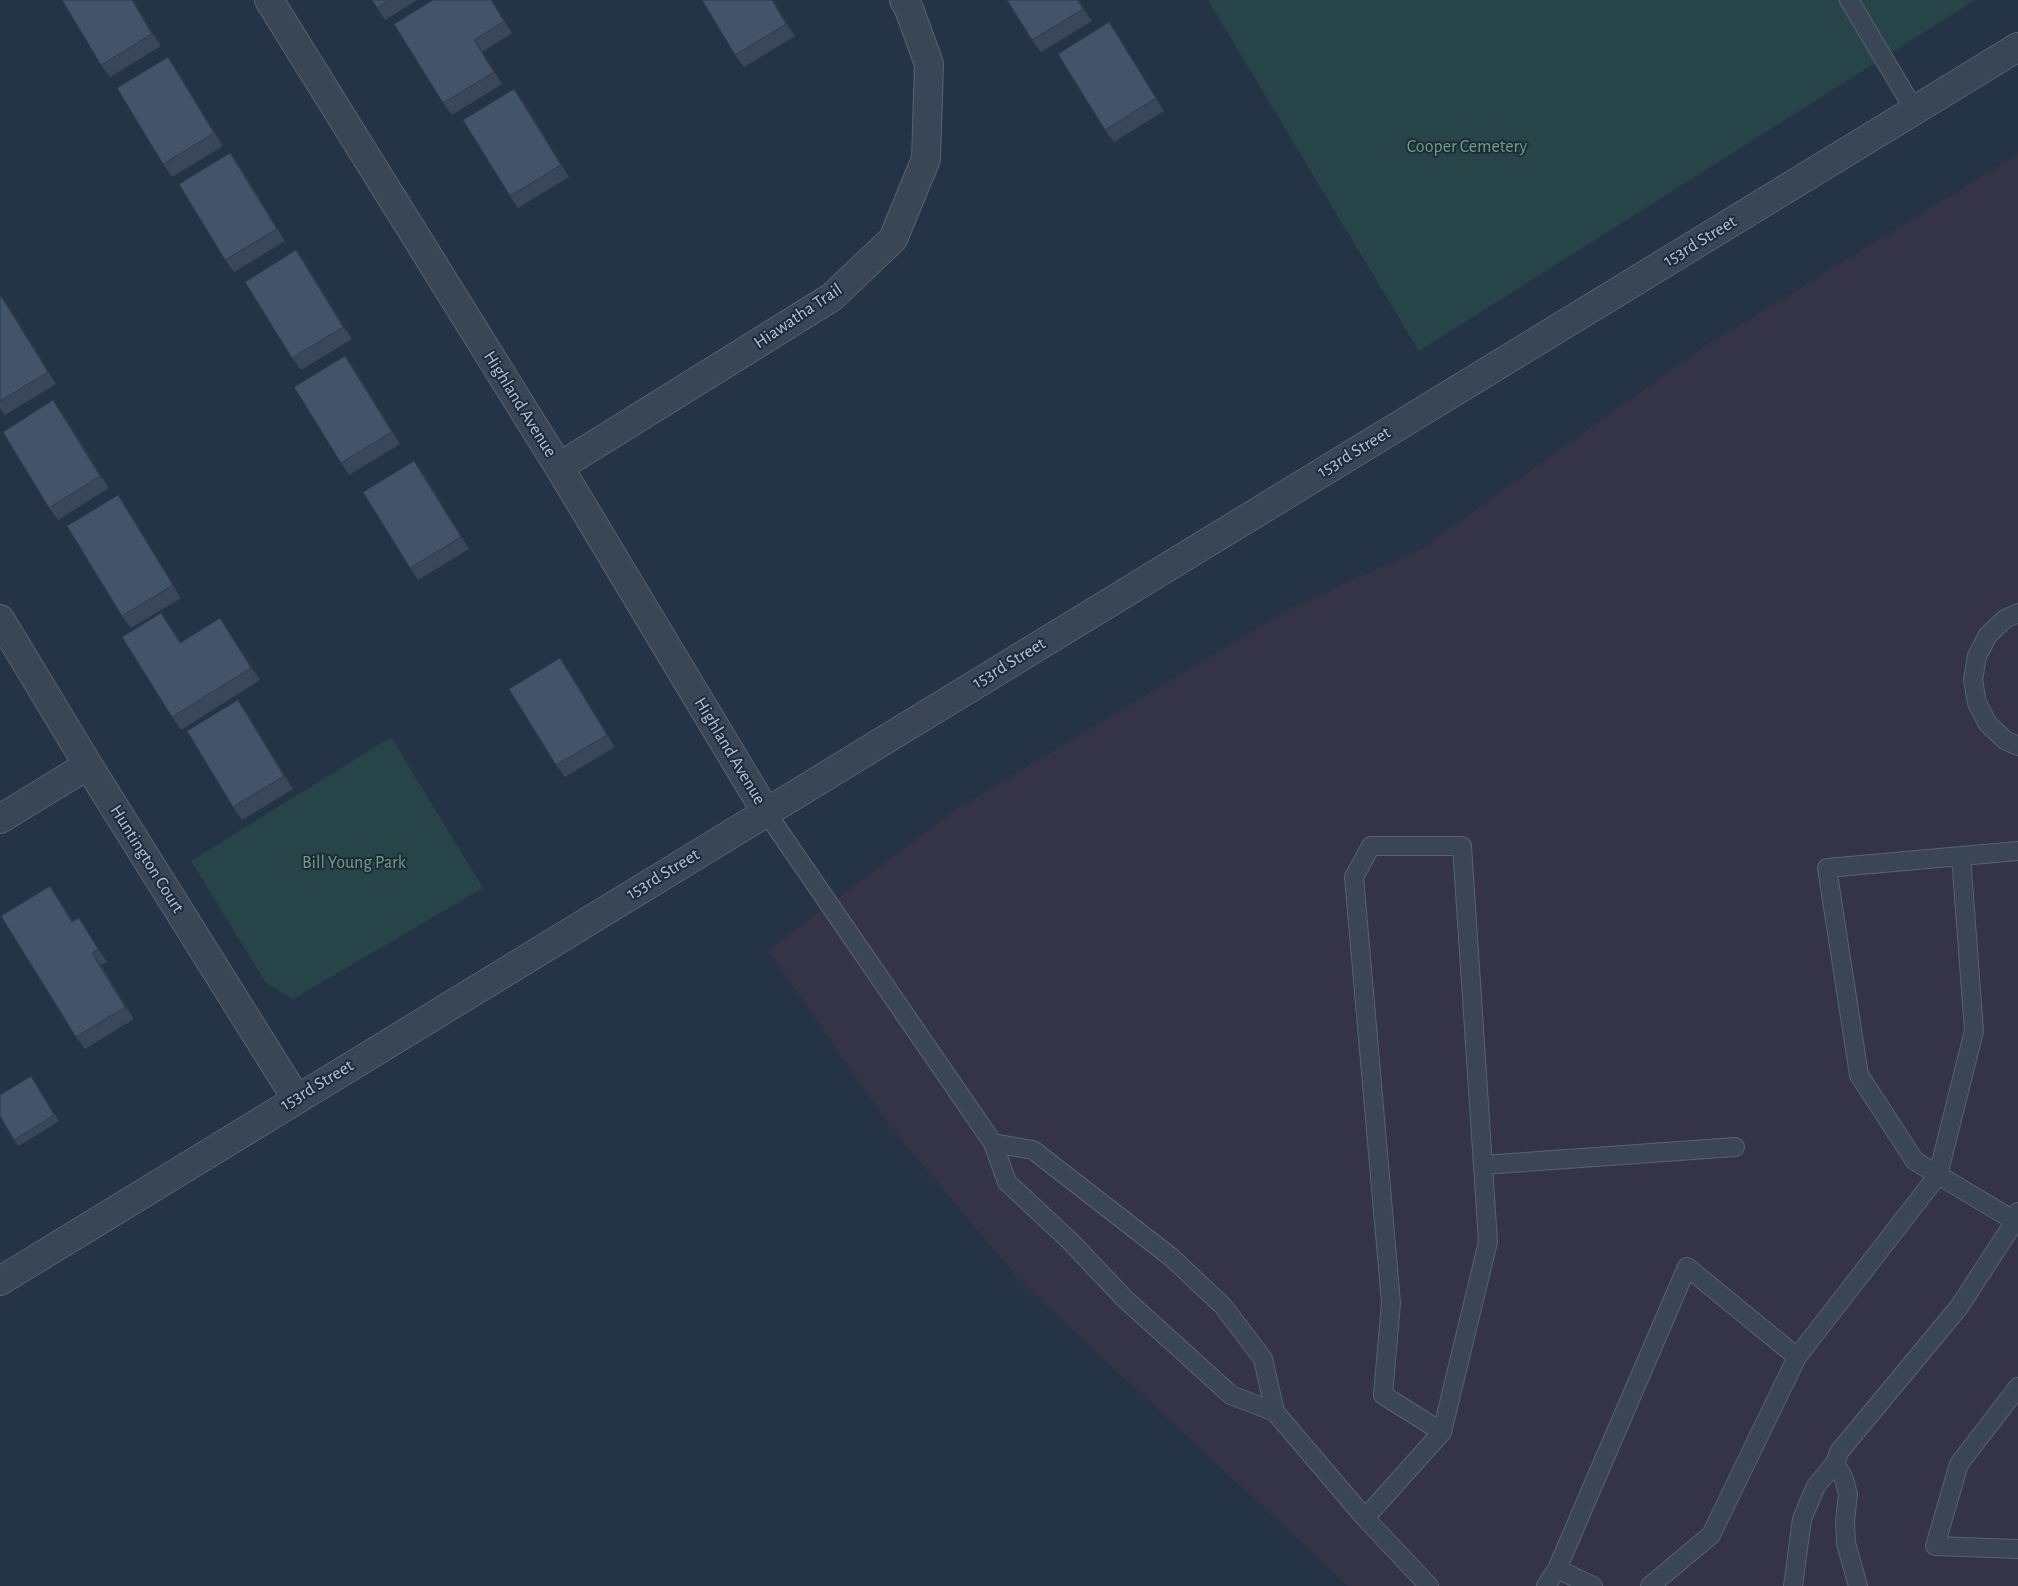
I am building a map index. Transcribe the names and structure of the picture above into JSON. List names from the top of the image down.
{
  "streets": {
    "street": [
      "153rd Street",
      "Hiawatha Trail",
      "Highland Avenue",
      "Huntington Court"
    ]
  },
  "crossings": [
    ["153rd Street", "Highland Avenue"],
    ["153rd Street", "Huntington Court"],
    ["Hiawatha Trail", "Highland Avenue"]
  ],
  "parks": ["Cooper Cemetery", "Bill Young Park"]
}
